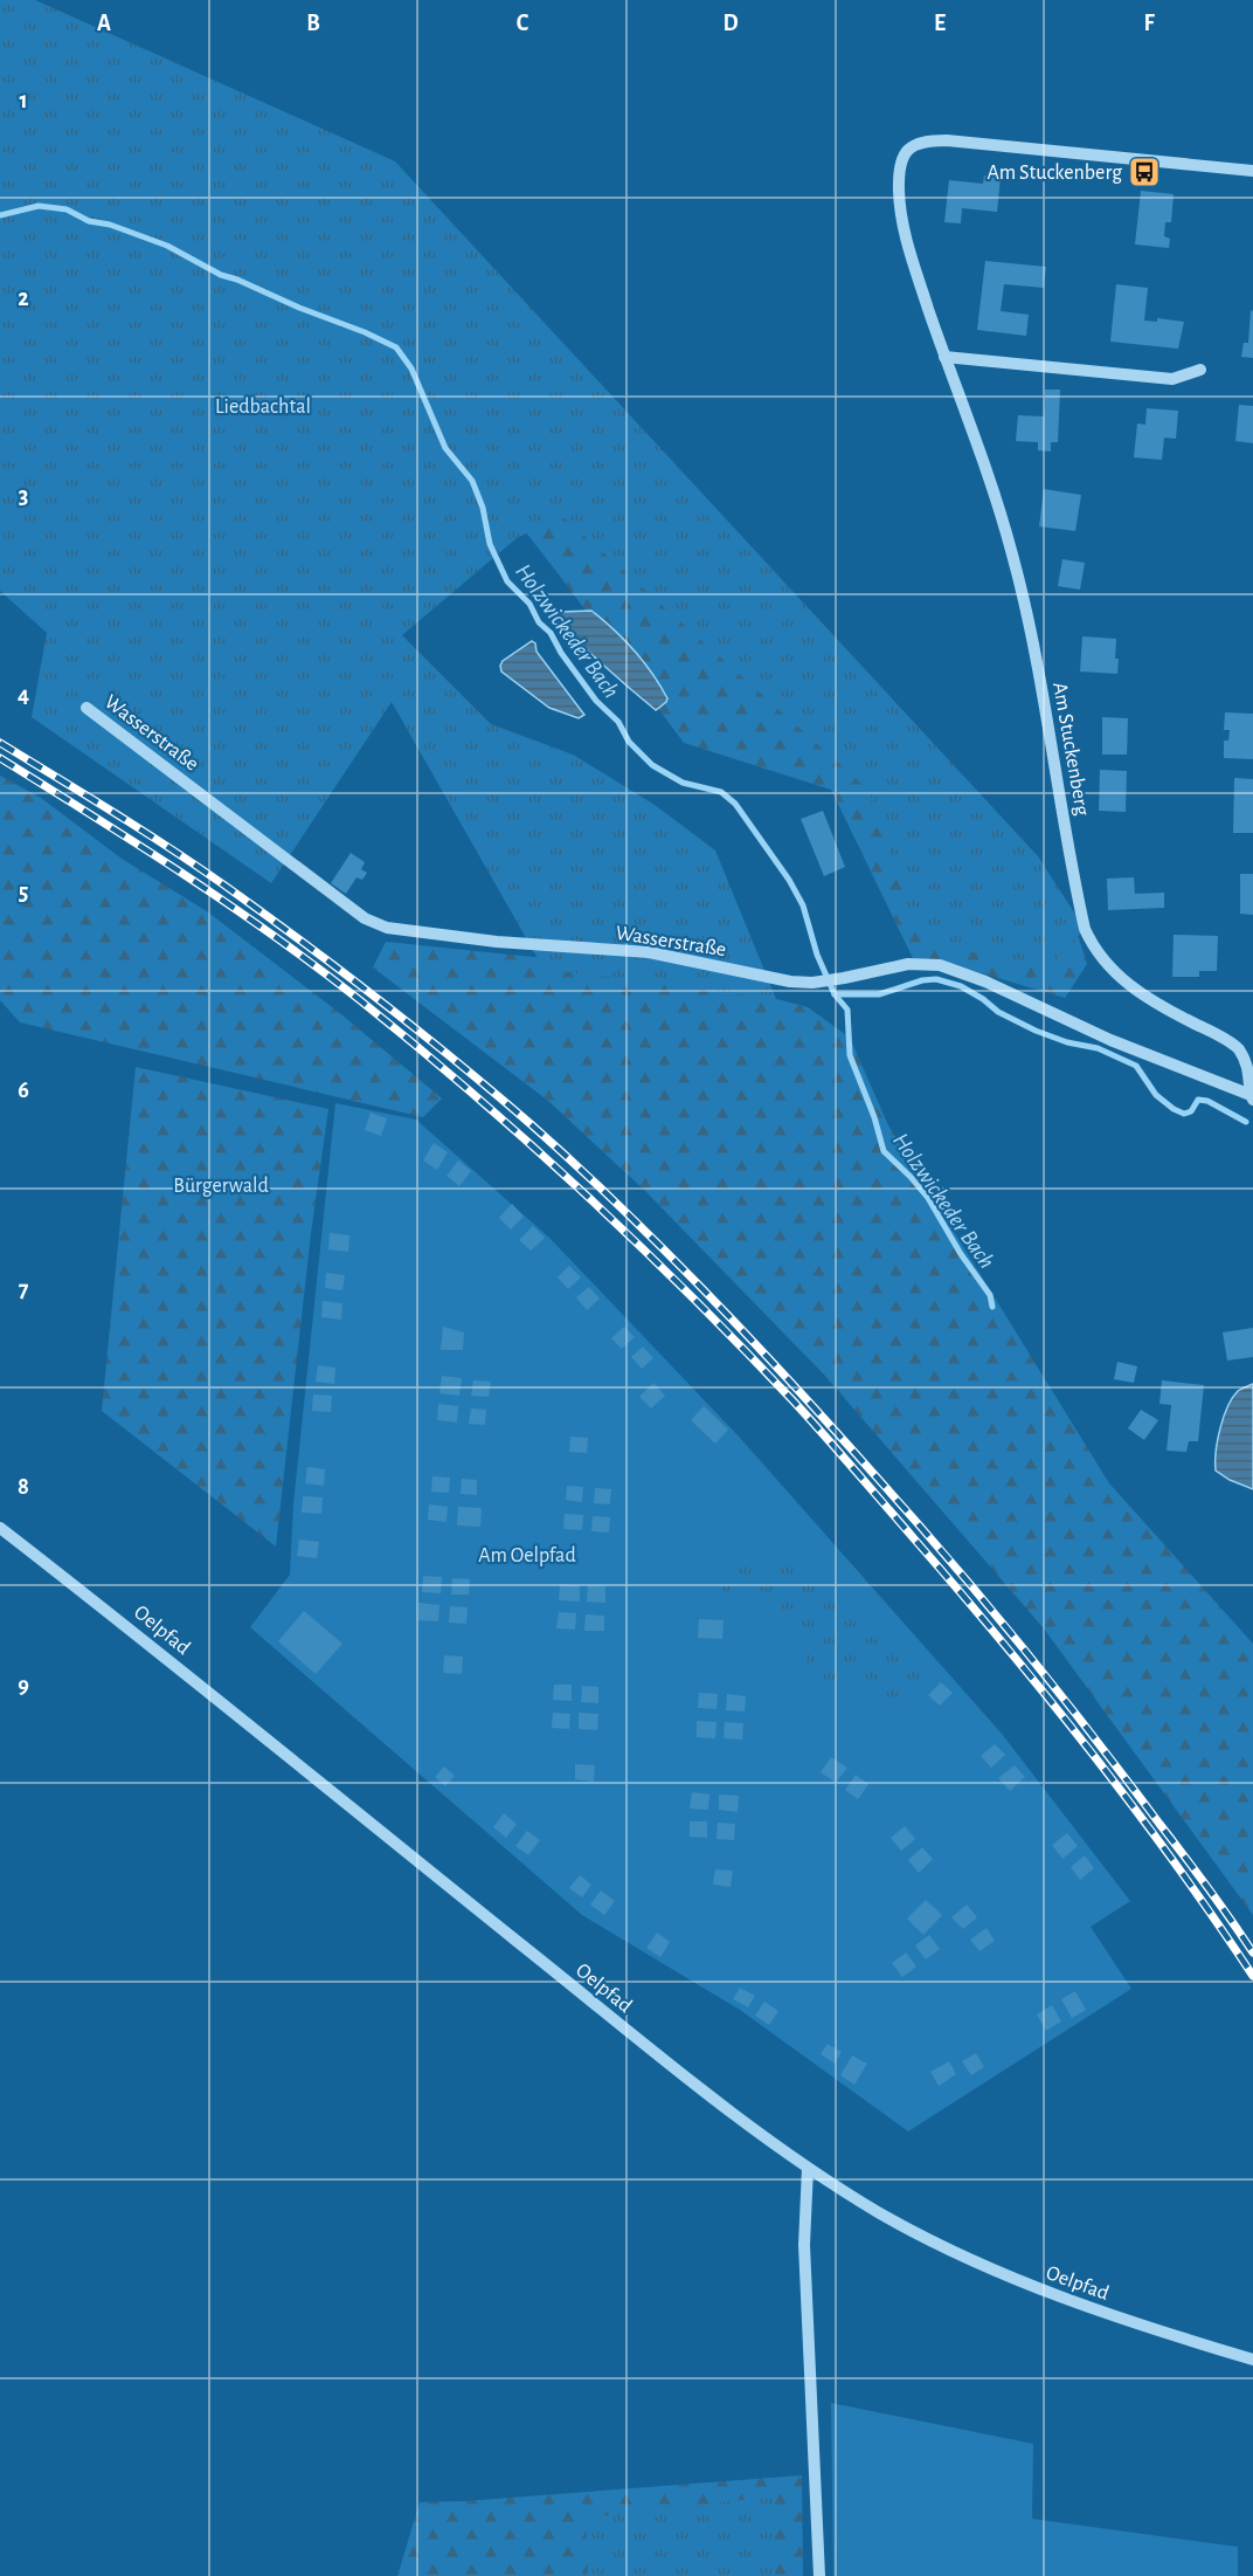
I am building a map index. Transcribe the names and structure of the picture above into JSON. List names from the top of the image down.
{
  "streets": {
    "street": ["Wasserstraße", "Am Stuckenberg", "Oelpfad"]
  },
  "crossings": [
    ["Wasserstraße", "Am Stuckenberg"]
  ],
  "water": ["Holzwickeder Bach"],
  "parks": ["Liedbachtal", "Bürgerwald", "Am Oelpfad"],
  "places": {
    "bus stop": ["Am Stuckenberg"]
  },
  "grid": {
    "columns": [
      "A",
      "B",
      "C",
      "D",
      "E",
      "F"
    ],
    "rows": [
      "1",
      "2",
      "3",
      "4",
      "5",
      "6",
      "7",
      "8",
      "9"
    ]
  }
}
